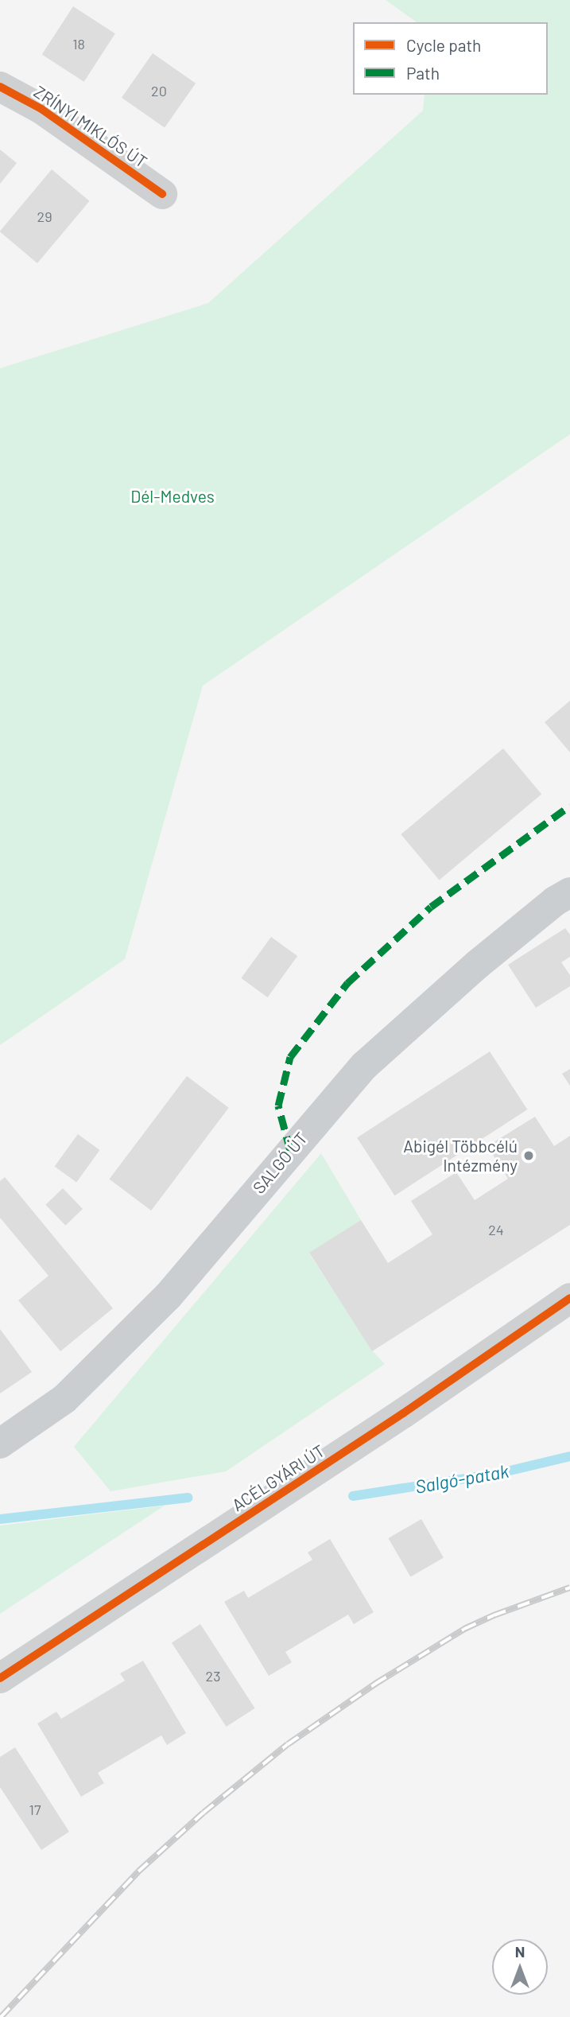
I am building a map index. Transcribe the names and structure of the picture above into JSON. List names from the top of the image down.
{
  "streets": {
    "main road": ["SALGÓ ÚT"],
    "street": ["ZRÍNYI MIKLÓS ÚT", "ACÉLGYÁRI ÚT"]
  },
  "water": ["Salgó-patak"],
  "parks": ["Dél-Medves"],
  "places": ["Abigél Többcélú Intézmény"],
  "house_numbers": [
    "18",
    "20",
    "29",
    "24",
    "23",
    "17"
  ],
  "legend": ["Cycle path", "Path"],
  "north": "top"
}
